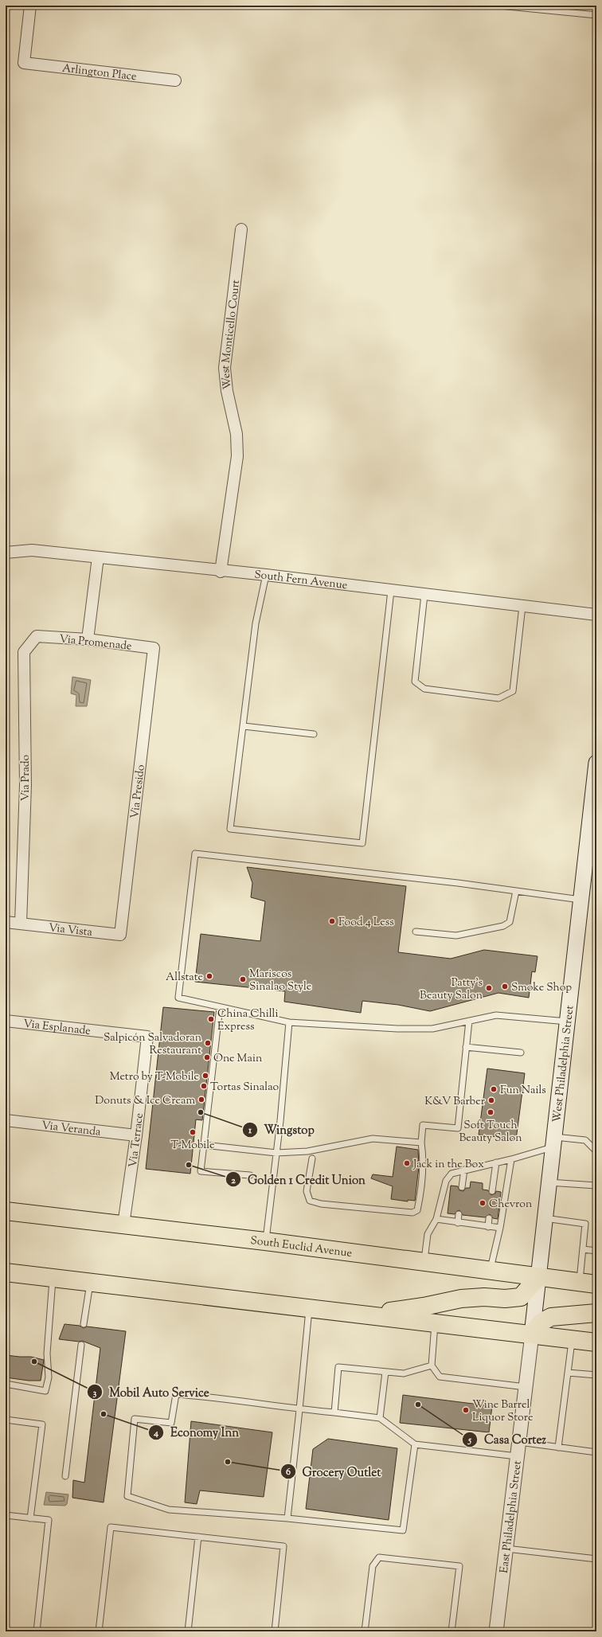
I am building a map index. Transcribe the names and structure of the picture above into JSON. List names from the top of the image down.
{
  "streets": {
    "main road": ["West Philadelphia Street", "South Euclid Avenue", "East Philadelphia Street"],
    "street": [
      "Arlington Place",
      "West Monticello Court",
      "South Fern Avenue",
      "Via Promenade",
      "Via Prado",
      "Via Presido",
      "Via Vista",
      "Via Esplanade",
      "Via Veranda",
      "Via Terrace"
    ]
  },
  "crossings": [
    ["West Monticello Court", "South Fern Avenue"],
    ["Via Promenade", "Via Prado"],
    ["Via Promenade", "Via Presido"],
    ["Via Prado", "Via Vista"],
    ["Via Presido", "Via Vista"],
    ["Via Esplanade", "Via Terrace"],
    ["West Philadelphia Street", "South Euclid Avenue"],
    ["West Philadelphia Street", "East Philadelphia Street"],
    ["Via Veranda", "Via Terrace"],
    ["Via Terrace", "South Euclid Avenue"]
  ],
  "places": [
    "Food 4 Less",
    "Allstate",
    "Mariscos Sinalao Style",
    "Smoke Shop",
    "Patty's Beauty Salon",
    "China Chilli Express",
    "Salpicón Salvadoran Restaurant",
    "One Main",
    "Metro by T-Mobile",
    "Tortas Sinalao",
    "Fun Nails",
    "Donuts & Ice Cream",
    "K&V Barber",
    "Wingstop",
    "Soft Touch Beauty Salon",
    "T-Mobile",
    "Jack in the Box",
    "Golden 1 Credit Union",
    "Chevron",
    "Mobil Auto Service",
    "Casa Cortez",
    "Wine Barrel Liquor Store",
    "Economy Inn",
    "Grocery Outlet"
  ]
}
